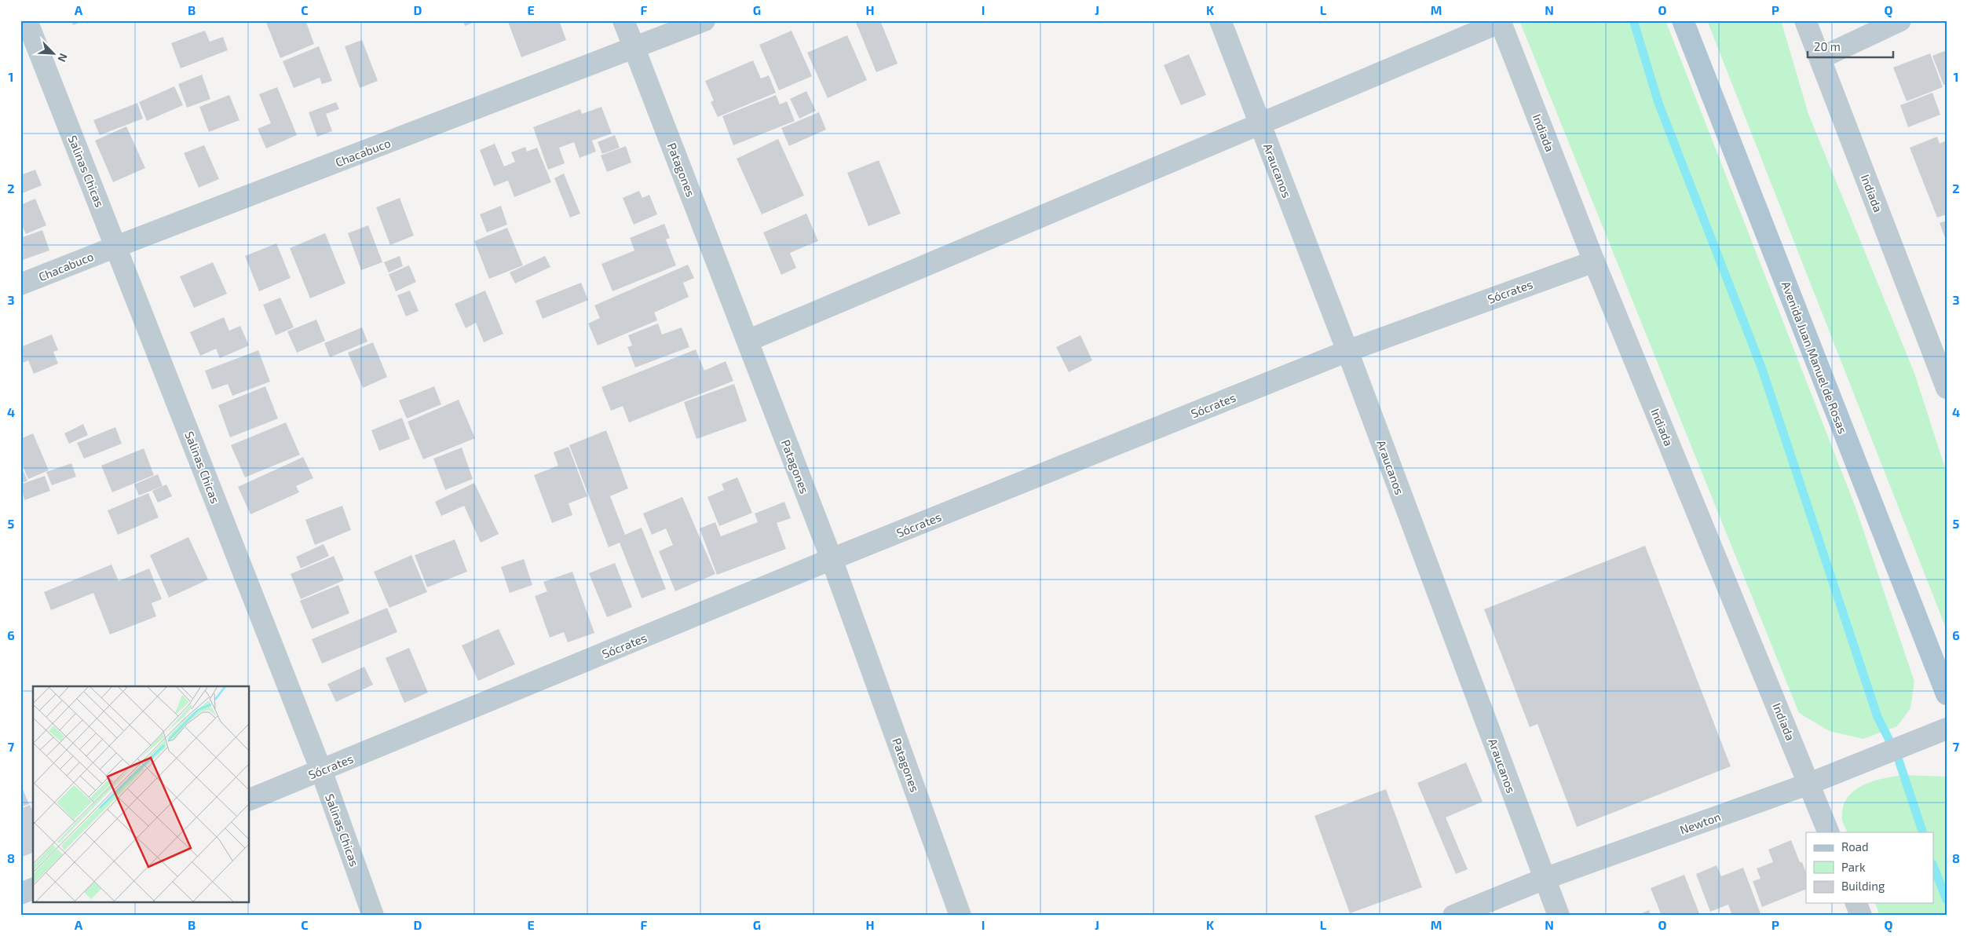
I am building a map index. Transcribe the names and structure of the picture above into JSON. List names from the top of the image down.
{
  "streets": {
    "main road": ["Avenida Juan Manuel de Rosas"],
    "street": [
      "Indiada",
      "Chacabuco",
      "Patagones",
      "Araucanos",
      "Salinas Chicas",
      "Sócrates",
      "Newton"
    ]
  },
  "crossings": [
    ["Indiada", "Sócrates"],
    ["Indiada", "Newton"],
    ["Chacabuco", "Patagones"],
    ["Chacabuco", "Salinas Chicas"],
    ["Patagones", "Sócrates"],
    ["Araucanos", "Sócrates"],
    ["Araucanos", "Newton"],
    ["Salinas Chicas", "Sócrates"]
  ],
  "legend": ["Road", "Park", "Building"],
  "scale_bar": "20 m",
  "north": "bottom right",
  "grid": {
    "columns": [
      "A",
      "B",
      "C",
      "D",
      "E",
      "F",
      "G",
      "H",
      "I",
      "J",
      "K",
      "L",
      "M",
      "N",
      "O",
      "P",
      "Q"
    ],
    "rows": [
      "1",
      "2",
      "3",
      "4",
      "5",
      "6",
      "7",
      "8"
    ]
  }
}
